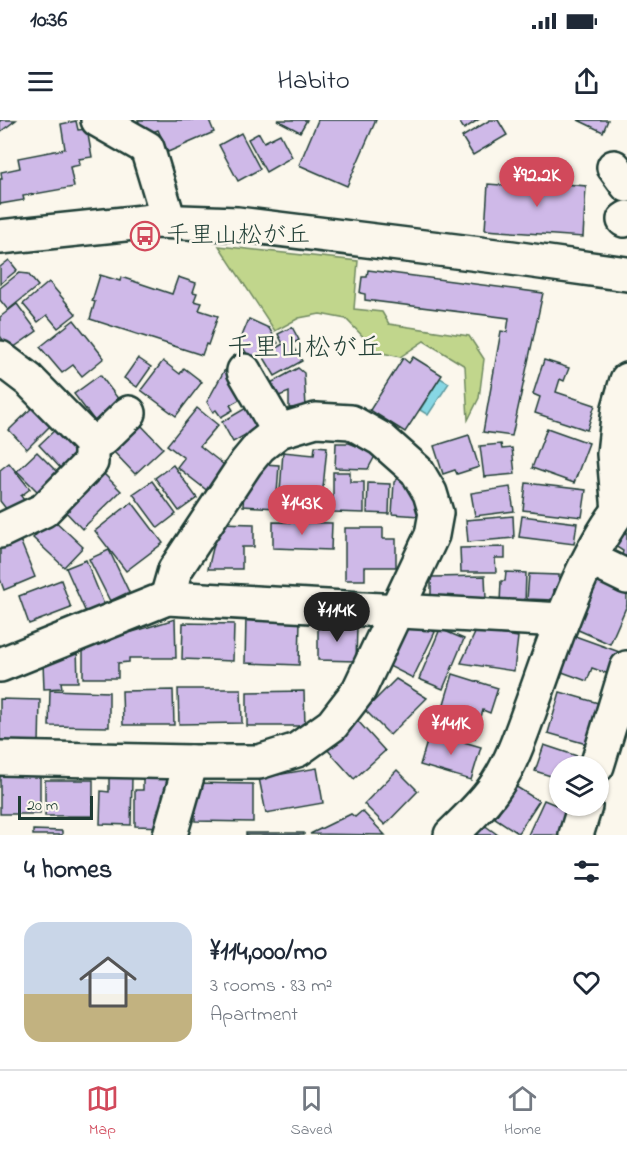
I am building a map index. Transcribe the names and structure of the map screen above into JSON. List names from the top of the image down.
{
  "districts": ["千里山松が丘"],
  "places": {
    "bus stop": ["千里山松が丘"]
  },
  "scale_bar": "20 m",
  "page": {
    "status": "10:36",
    "header": "Habito",
    "price": [
      "¥92.2K",
      "¥143K",
      "¥114K",
      "¥141K"
    ],
    "scale": "20 m",
    "heading": "4 homes",
    "list": [
      {
        "name": "¥114,000/mo",
        "note": "3 rooms · 83 m² · Apartment"
      }
    ],
    "tabs": ["Map", "Saved", "Home"]
  }
}
